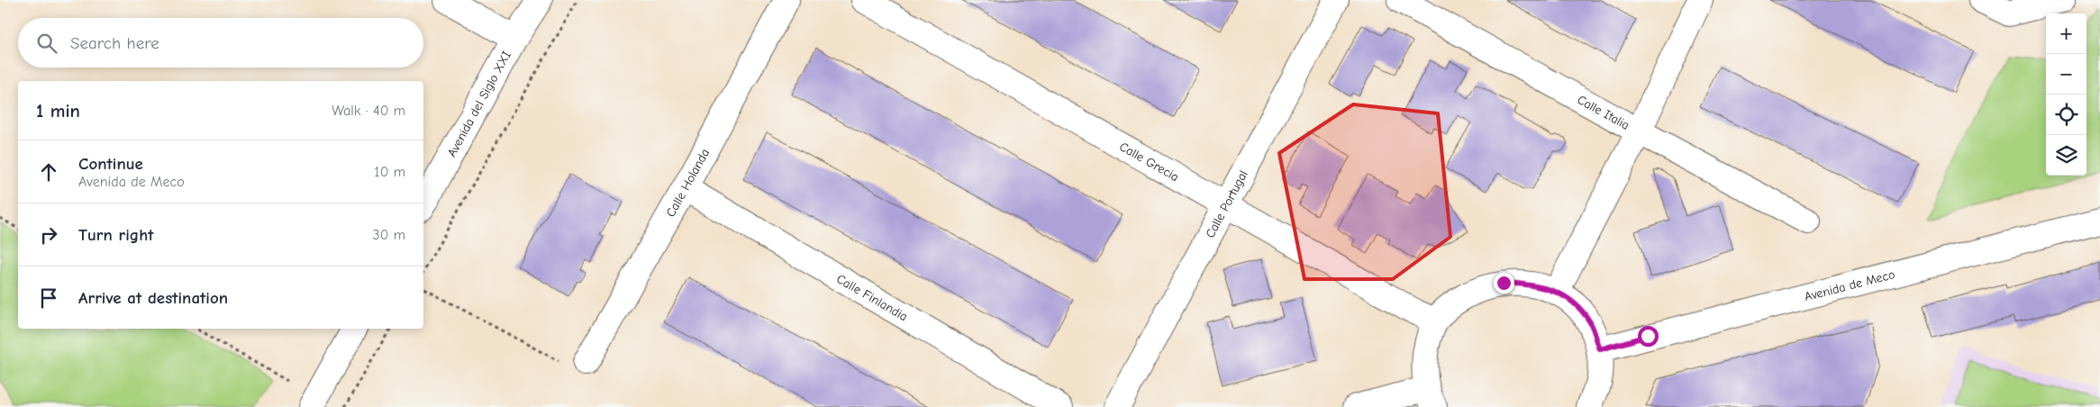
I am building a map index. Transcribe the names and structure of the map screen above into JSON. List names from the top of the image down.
{
  "streets": {
    "street": [
      "Avenida del Siglo XXI",
      "Calle Italia",
      "Calle Grecia",
      "Calle Holanda",
      "Calle Portugal",
      "Avenida de Meco",
      "Calle Finlandia"
    ]
  },
  "crossings": [
    ["Calle Grecia", "Calle Portugal"],
    ["Calle Holanda", "Calle Finlandia"]
  ],
  "page": {
    "map_buttons": ["+", "−"],
    "search": "Search here",
    "heading": ["1 min", "Walk · 40 m"],
    "list": [
      ["Continue", "Avenida de Meco", "10 m"],
      ["Turn right", "30 m"],
      "Arrive at destination"
    ]
  }
}
